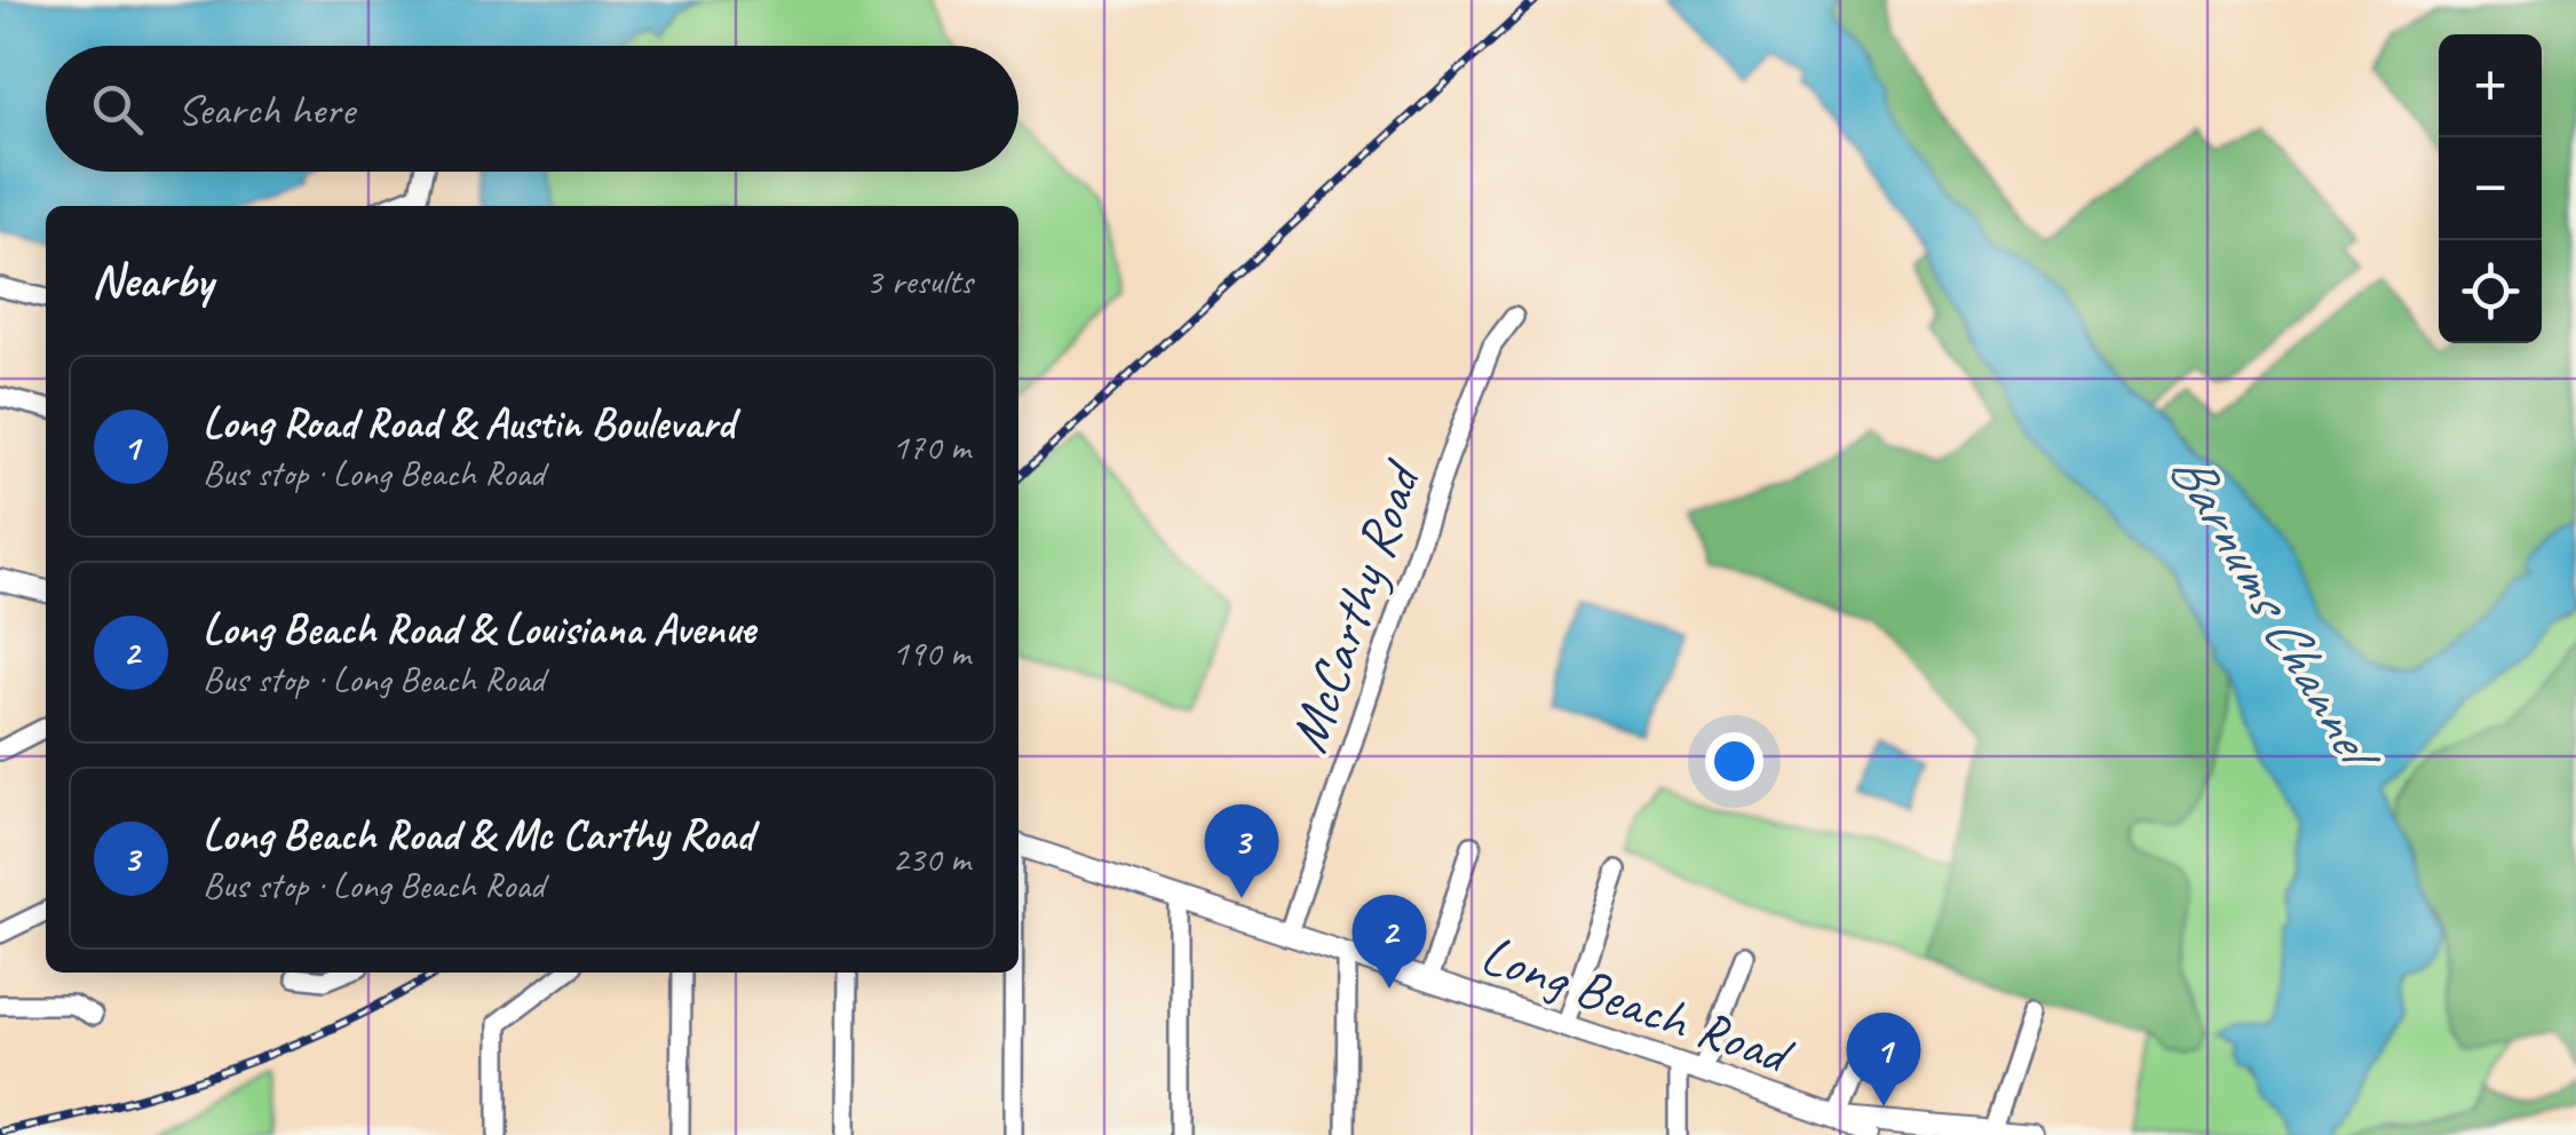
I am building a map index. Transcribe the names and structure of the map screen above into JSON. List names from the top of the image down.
{
  "streets": {
    "main road": ["Long Beach Road"],
    "street": ["McCarthy Road"]
  },
  "crossings": [
    ["McCarthy Road", "Long Beach Road"]
  ],
  "water": ["Barnums Channel"],
  "page": {
    "map_buttons": ["+", "−"],
    "search": "Search here",
    "heading": ["Nearby", "3 results"],
    "list": [
      {
        "mark": "1",
        "name": "Long Road Road & Austin Boulevard",
        "note": "Bus stop · Long Beach Road",
        "value": "170 m"
      },
      {
        "mark": "2",
        "name": "Long Beach Road & Louisiana Avenue",
        "note": "Bus stop · Long Beach Road",
        "value": "190 m"
      },
      {
        "mark": "3",
        "name": "Long Beach Road & Mc Carthy Road",
        "note": "Bus stop · Long Beach Road",
        "value": "230 m"
      }
    ],
    "pins": ["3", "2", "1"]
  }
}
